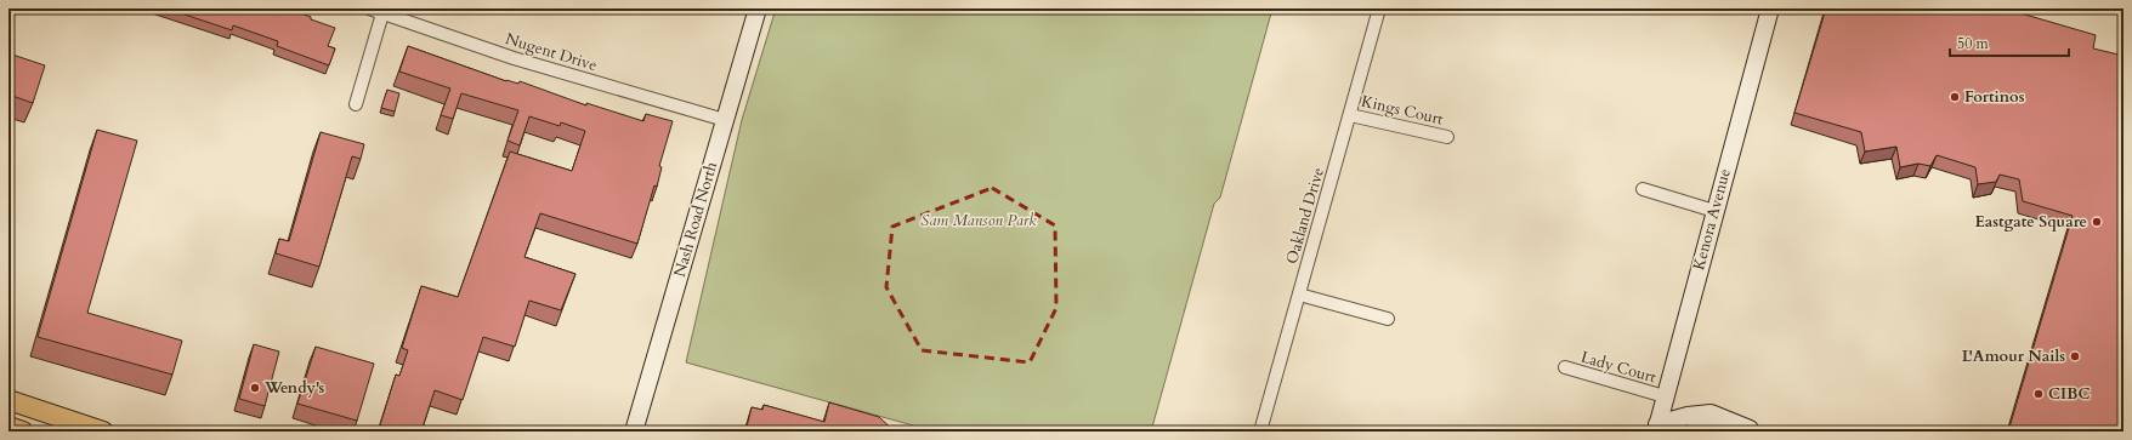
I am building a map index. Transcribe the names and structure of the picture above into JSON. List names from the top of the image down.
{
  "streets": {
    "street": [
      "Nugent Drive",
      "Kings Court",
      "Oakland Drive",
      "Nash Road North",
      "Kenora Avenue",
      "Lady Court"
    ]
  },
  "crossings": [
    ["Nugent Drive", "Nash Road North"],
    ["Kings Court", "Oakland Drive"],
    ["Kenora Avenue", "Lady Court"]
  ],
  "parks": ["Sam Manson Park"],
  "places": [
    "Fortinos",
    "Eastgate Square",
    "L'Amour Nails",
    "Wendy's",
    "CIBC"
  ],
  "scale_bar": "50 m"
}
